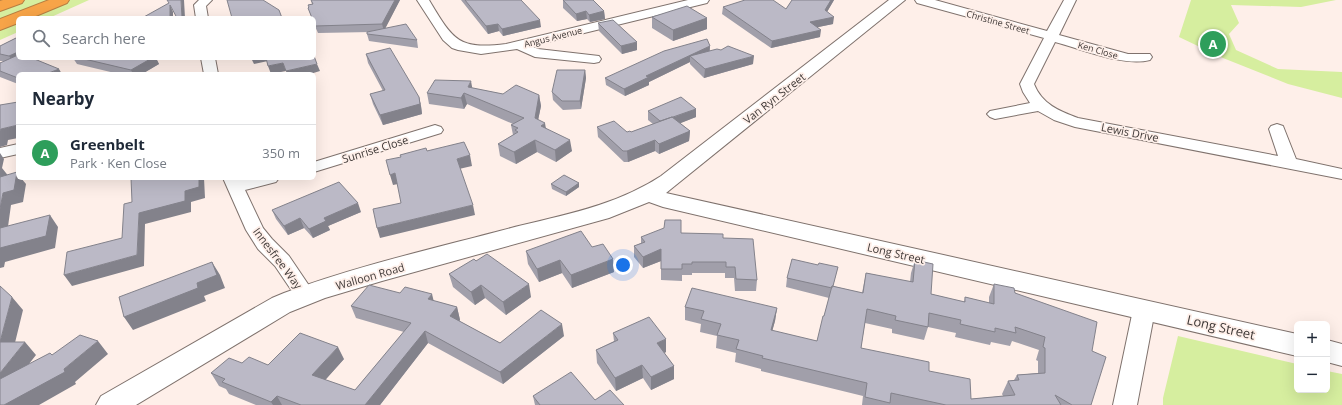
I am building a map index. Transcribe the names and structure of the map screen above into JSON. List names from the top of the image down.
{
  "streets": {
    "street": [
      "Christine Street",
      "Angus Avenue",
      "Ken Close",
      "Van Ryn Street",
      "Lewis Drive",
      "Sunrise Close",
      "Long Street",
      "Innesfree Way",
      "Walloon Road"
    ]
  },
  "crossings": [
    ["Christine Street", "Ken Close"],
    ["Christine Street", "Lewis Drive"],
    ["Ken Close", "Lewis Drive"],
    ["Van Ryn Street", "Long Street"],
    ["Van Ryn Street", "Walloon Road"],
    ["Long Street", "Walloon Road"],
    ["Innesfree Way", "Walloon Road"]
  ],
  "page": {
    "search": "Search here",
    "pins": "A",
    "heading": "Nearby",
    "list": [
      {
        "mark": "A",
        "name": "Greenbelt",
        "note": "Park · Ken Close",
        "value": "350 m"
      }
    ],
    "map_buttons": ["+", "−"]
  }
}
